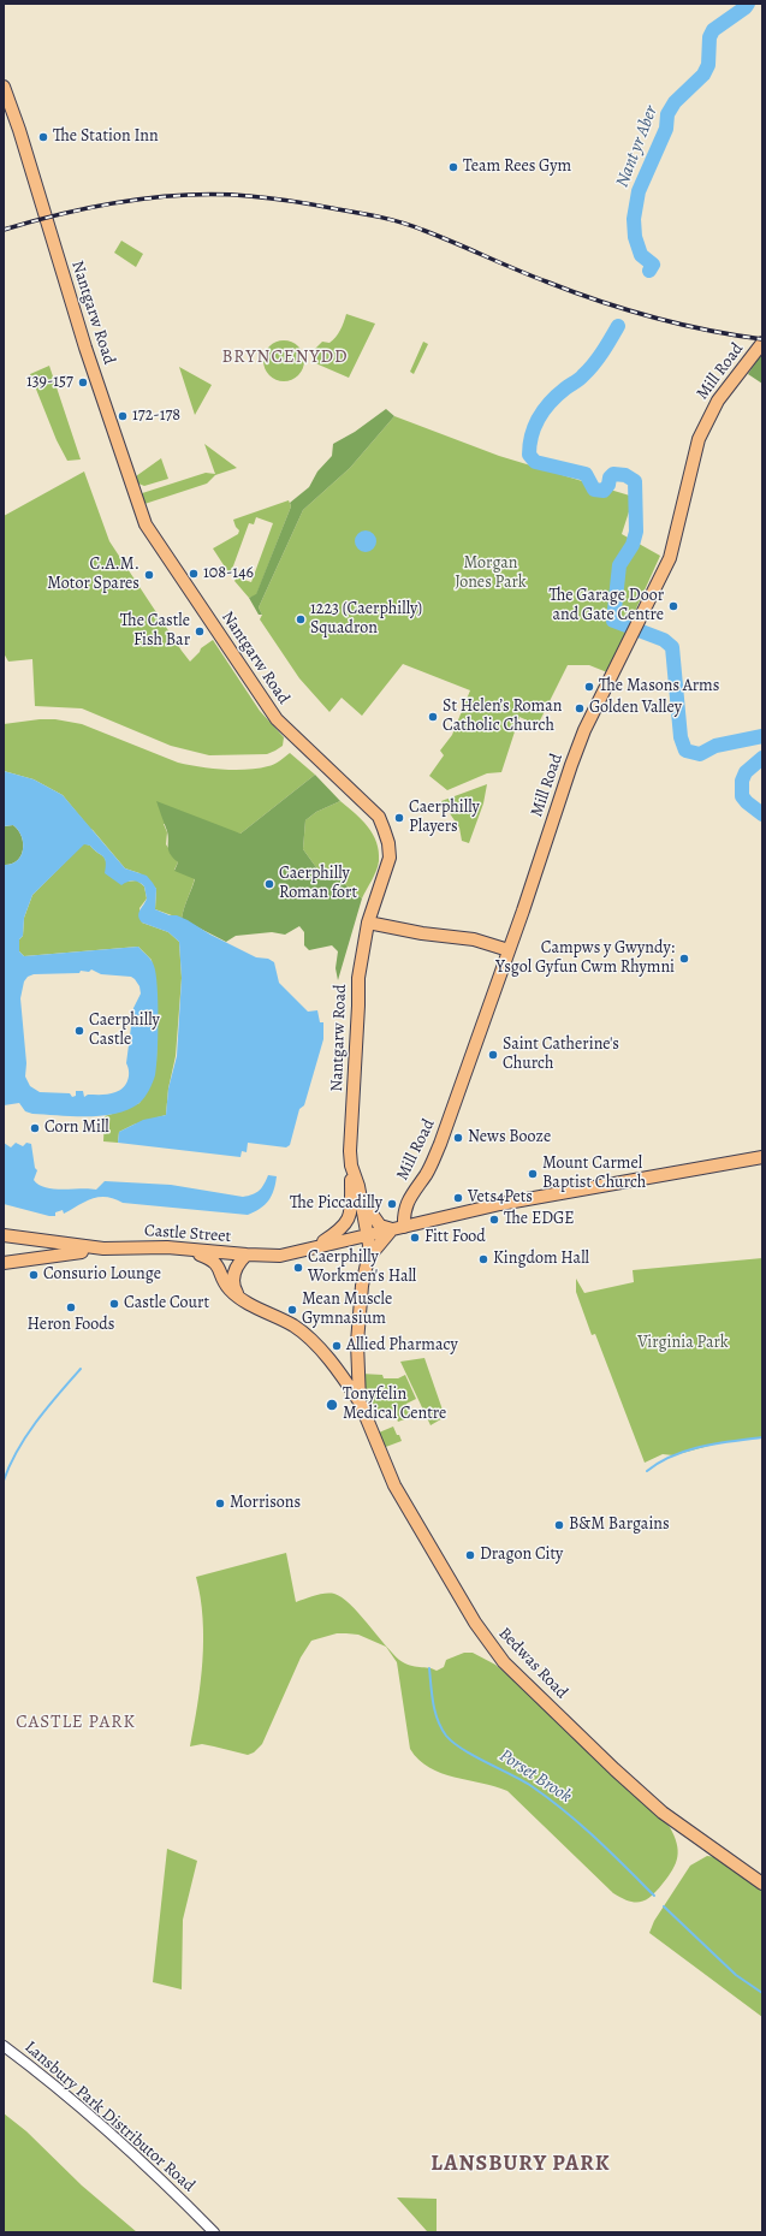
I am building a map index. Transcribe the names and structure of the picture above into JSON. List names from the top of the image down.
{
  "streets": {
    "main road": [
      "Nantgarw Road",
      "Mill Road",
      "Castle Street",
      "Bedwas Road"
    ],
    "street": ["Lansbury Park Distributor Road"]
  },
  "crossings": [
    ["Mill Road", "Castle Street"]
  ],
  "districts": ["BRYNCENYDD", "CASTLE PARK", "LANSBURY PARK"],
  "water": ["Nant yr Aber", "Porset Brook"],
  "parks": ["Morgan Jones Park", "Virginia Park"],
  "places": [
    "The Station Inn",
    "Team Rees Gym",
    "139-157",
    "172-178",
    "108-146",
    "C.A.M. Motor Spares",
    "The Garage Door and Gate Centre",
    "1223 (Caerphilly) Squadron",
    "The Castle Fish Bar",
    "The Masons Arms",
    "Golden Valley",
    "St Helen’s Roman Catholic Church",
    "Caerphilly Players",
    "Caerphilly Roman fort",
    "Campws y Gwyndy: Ysgol Gyfun Cwm Rhymni",
    "Caerphilly Castle",
    "Saint Catherine's Church",
    "Corn Mill",
    "News Booze",
    "Mount Carmel Baptist Church",
    "Vets4Pets",
    "The Piccadilly",
    "The EDGE",
    "Fitt Food",
    "Kingdom Hall",
    "Caerphilly Workmen's Hall",
    "Consurio Lounge",
    "Castle Court",
    "Heron Foods",
    "Mean Muscle Gymnasium",
    "Allied Pharmacy",
    "Tonyfelin Medical Centre",
    "Morrisons",
    "B&M Bargains",
    "Dragon City"
  ]
}
